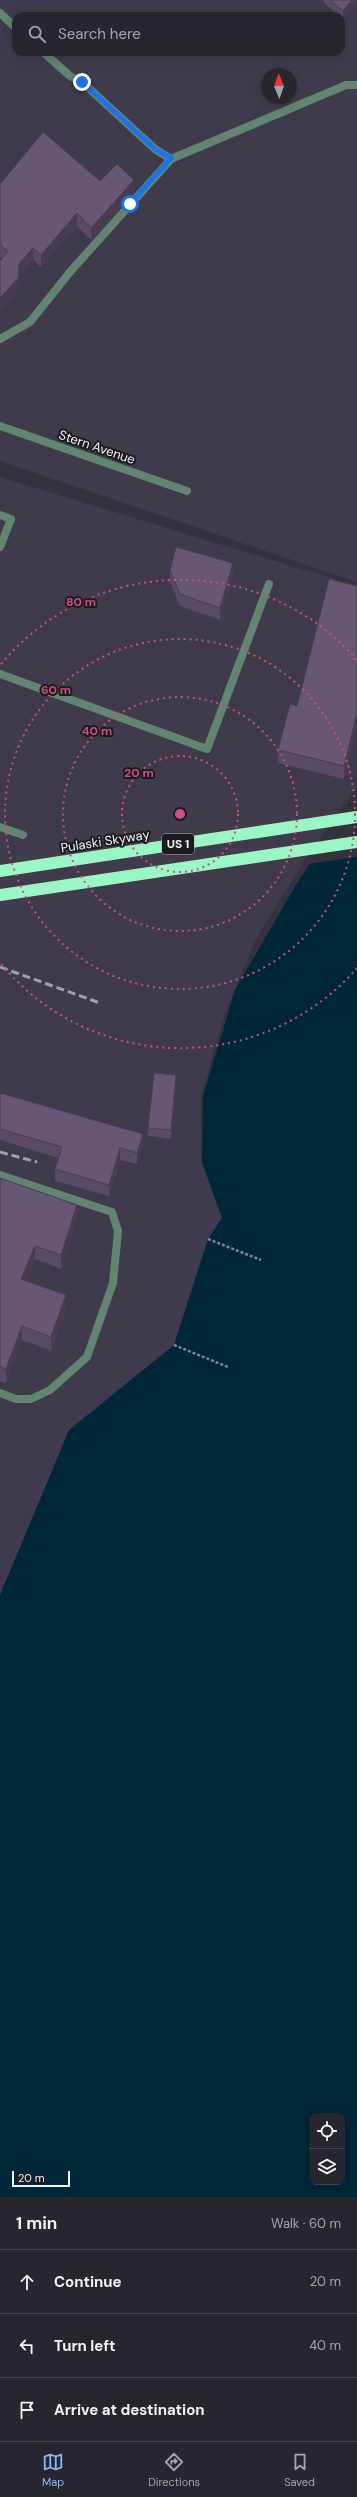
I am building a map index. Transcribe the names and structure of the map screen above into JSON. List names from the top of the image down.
{
  "streets": {
    "highway": ["Pulaski Skyway", "US 1"],
    "street": ["Stern Avenue"]
  },
  "scale_bar": "20 m",
  "north": "top",
  "page": {
    "search": "Search here",
    "scale": "20 m",
    "heading": ["1 min", "Walk · 60 m"],
    "list": [
      ["Continue", "20 m"],
      ["Turn left", "40 m"],
      "Arrive at destination"
    ],
    "nav": ["Map", "Directions", "Saved"]
  },
  "rings": [
    "80 m",
    "60 m",
    "40 m",
    "20 m"
  ]
}
